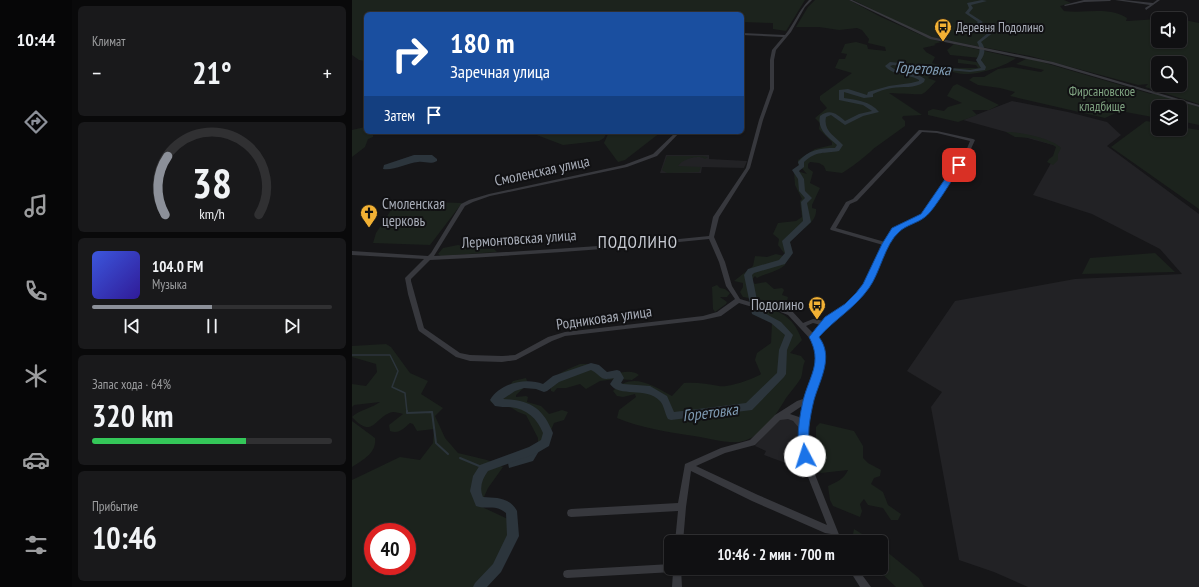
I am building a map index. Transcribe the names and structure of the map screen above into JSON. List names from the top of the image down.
{
  "streets": {
    "street": ["Смоленская улица", "Лермонтовская улица", "Родниковая улица"]
  },
  "crossings": [
    ["Смоленская улица", "Лермонтовская улица"],
    ["Смоленская улица", "Родниковая улица"],
    ["Лермонтовская улица", "Родниковая улица"]
  ],
  "districts": ["ПОДОЛИНО"],
  "water": ["Горетовка"],
  "parks": ["Фирсановское кладбище"],
  "places": {
    "bus stop": ["Деревня Подолино", "Подолино"],
    "church": ["Смоленская церковь"]
  },
  "page": {
    "tabs": "10:44",
    "tile": [
      "Климат",
      ["Запас хода · 64%", "320 km"],
      ["Прибытие", "10:46"]
    ],
    "turn": ["180 m", "Заречная улица"],
    "heat": ["−", "21°", "+"],
    "then": "Затем",
    "song": ["104.0 FM", "Музыка"],
    "limit": "40",
    "trip": "10:46 · 2 мин · 700 m",
    "gauge": ["38", "km/h"]
  }
}
